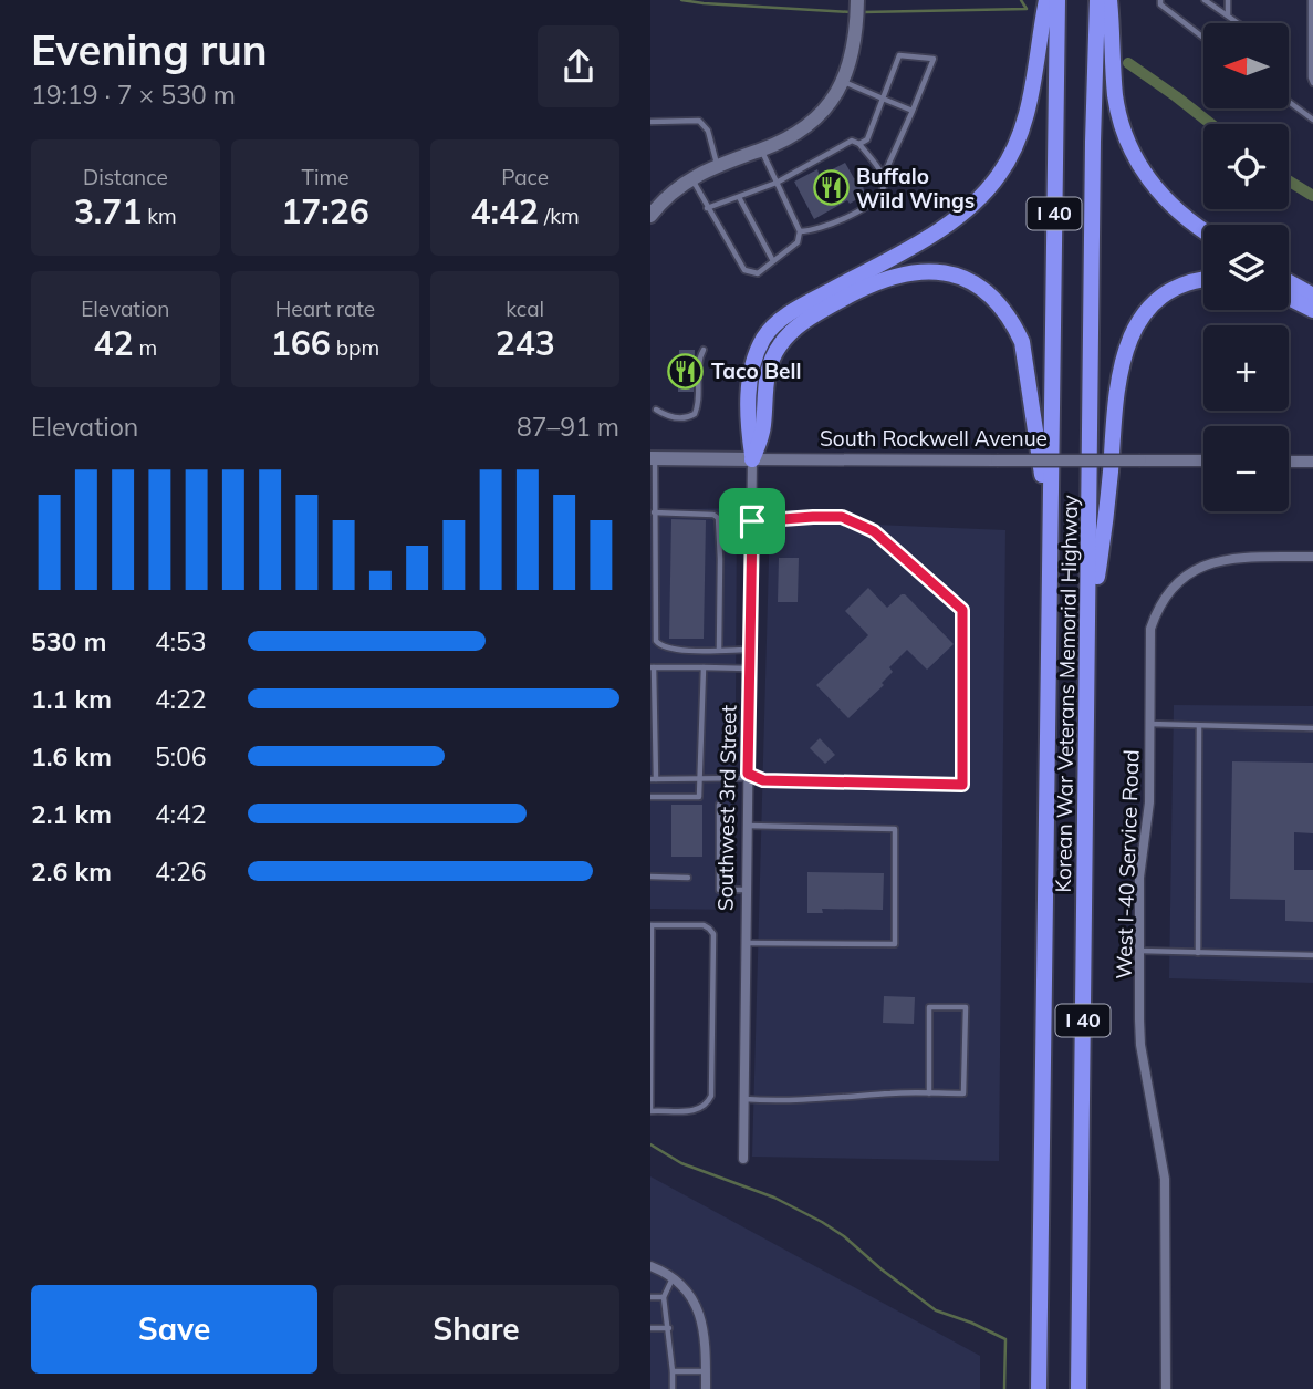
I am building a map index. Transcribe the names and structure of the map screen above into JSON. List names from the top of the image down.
{
  "streets": {
    "highway": ["I 40", "Korean War Veterans Memorial Highway"],
    "main road": ["South Rockwell Avenue"],
    "street": ["Southwest 3rd Street", "West I-40 Service Road"]
  },
  "crossings": [
    ["South Rockwell Avenue", "Southwest 3rd Street"]
  ],
  "places": {
    "restaurant": ["Buffalo Wild Wings", "Taco Bell"]
  },
  "north": "left",
  "page": {
    "heading": ["Evening run", "19:19 · 7 × 530 m"],
    "map_buttons": ["+", "−"],
    "stats": [
      ["Distance", "3.71 km"],
      ["Time", "17:26"],
      ["Pace", "4:42 /km"],
      ["Elevation", "42 m"],
      ["Heart rate", "166 bpm"],
      ["kcal", "243"]
    ],
    "chart": ["Elevation", "87–91 m"],
    "list": [
      {
        "name": "530 m",
        "note": "4:53"
      },
      {
        "name": "1.1 km",
        "note": "4:22"
      },
      {
        "name": "1.6 km",
        "note": "5:06"
      },
      {
        "name": "2.1 km",
        "note": "4:42"
      },
      {
        "name": "2.6 km",
        "note": "4:26"
      }
    ],
    "buttons": ["Save", "Share"]
  }
}
